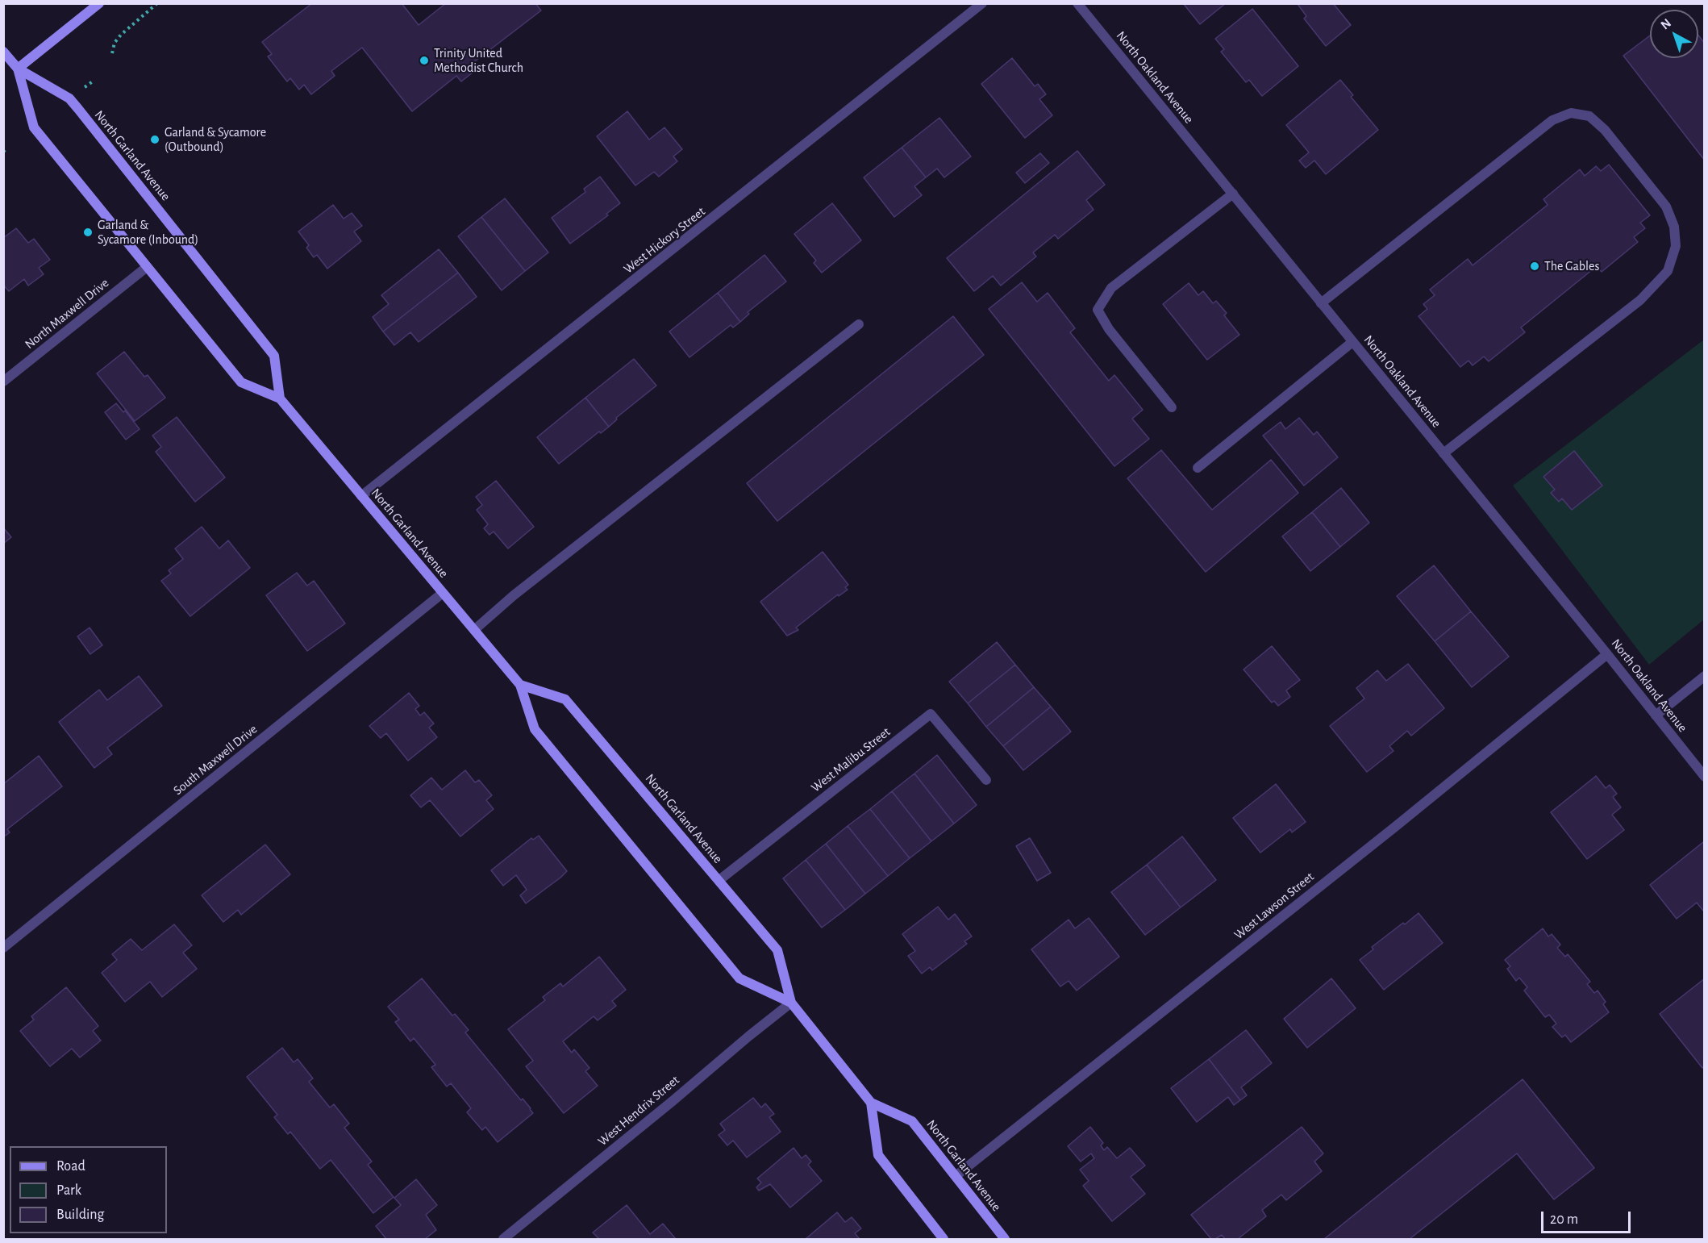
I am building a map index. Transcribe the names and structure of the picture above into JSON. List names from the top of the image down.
{
  "streets": {
    "main road": ["North Garland Avenue"],
    "street": [
      "North Oakland Avenue",
      "West Hickory Street",
      "North Maxwell Drive",
      "South Maxwell Drive",
      "West Malibu Street",
      "West Lawson Street",
      "West Hendrix Street"
    ]
  },
  "crossings": [
    ["North Oakland Avenue", "West Lawson Street"],
    ["North Garland Avenue", "West Hickory Street"],
    ["North Garland Avenue", "North Maxwell Drive"],
    ["North Garland Avenue", "South Maxwell Drive"],
    ["North Garland Avenue", "West Malibu Street"],
    ["North Garland Avenue", "West Lawson Street"],
    ["North Garland Avenue", "West Hendrix Street"]
  ],
  "places": [
    "Trinity United Methodist Church",
    "Garland & Sycamore (Outbound)",
    "Garland & Sycamore (Inbound)",
    "The Gables"
  ],
  "legend": ["Road", "Park", "Building"],
  "scale_bar": "20 m",
  "north": "top left"
}
